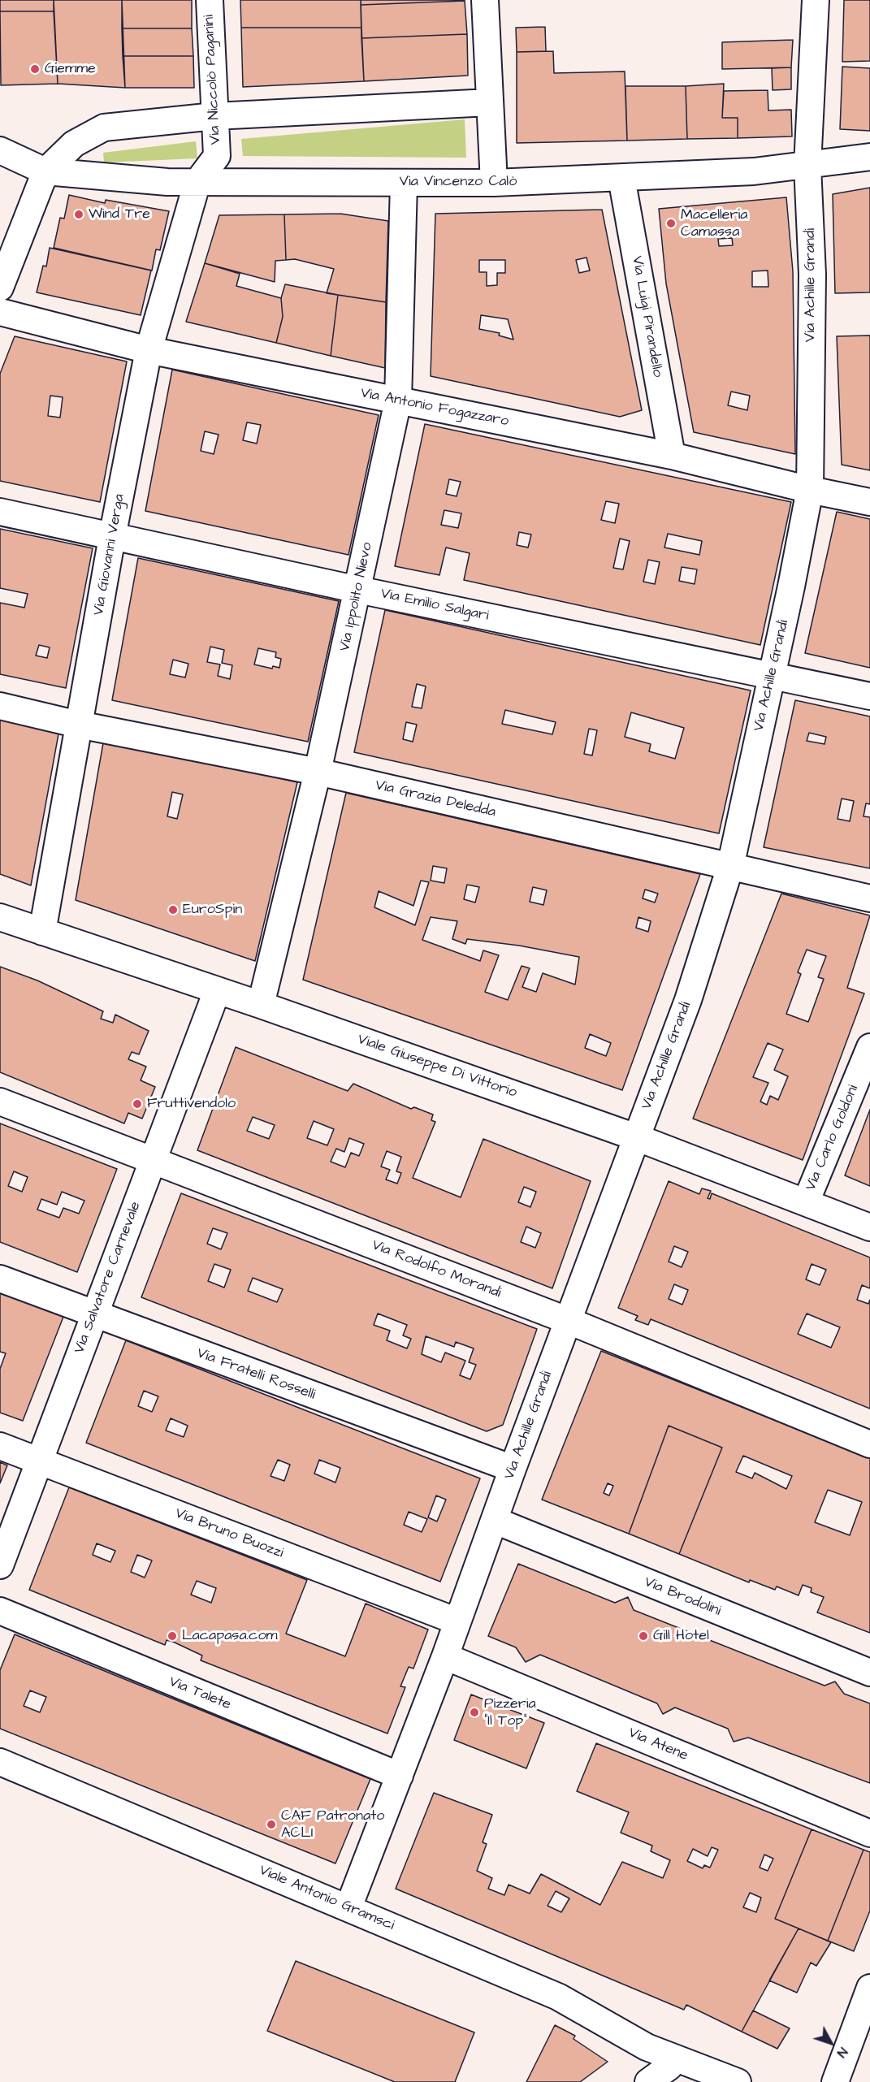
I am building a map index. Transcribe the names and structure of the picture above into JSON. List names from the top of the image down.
{
  "streets": {
    "street": [
      "Via Niccolò Paganini",
      "Via Vincenzo Calò",
      "Via Achille Grandi",
      "Via Luigi Pirandello",
      "Via Antonio Fogazzaro",
      "Via Giovanni Verga",
      "Via Ippolito Nievo",
      "Via Emilio Salgari",
      "Via Grazia Deledda",
      "Viale Giuseppe Di Vittorio",
      "Via Carlo Goldoni",
      "Via Rodolfo Morandi",
      "Via Salvatore Carnevale",
      "Via Fratelli Rosselli",
      "Via Bruno Buozzi",
      "Via Brodolini",
      "Via Talete",
      "Via Atene",
      "Viale Antonio Gramsci"
    ]
  },
  "crossings": [
    ["Via Niccolò Paganini", "Via Vincenzo Calò"],
    ["Via Niccolò Paganini", "Via Giovanni Verga"],
    ["Via Vincenzo Calò", "Via Achille Grandi"],
    ["Via Vincenzo Calò", "Via Luigi Pirandello"],
    ["Via Vincenzo Calò", "Via Giovanni Verga"],
    ["Via Vincenzo Calò", "Via Ippolito Nievo"],
    ["Via Achille Grandi", "Via Antonio Fogazzaro"],
    ["Via Achille Grandi", "Via Emilio Salgari"],
    ["Via Achille Grandi", "Via Grazia Deledda"],
    ["Via Achille Grandi", "Viale Giuseppe Di Vittorio"],
    ["Via Achille Grandi", "Via Rodolfo Morandi"],
    ["Via Achille Grandi", "Via Fratelli Rosselli"],
    ["Via Achille Grandi", "Via Bruno Buozzi"],
    ["Via Achille Grandi", "Via Brodolini"],
    ["Via Achille Grandi", "Via Talete"],
    ["Via Achille Grandi", "Via Atene"],
    ["Via Achille Grandi", "Viale Antonio Gramsci"],
    ["Via Luigi Pirandello", "Via Antonio Fogazzaro"],
    ["Via Antonio Fogazzaro", "Via Giovanni Verga"],
    ["Via Antonio Fogazzaro", "Via Ippolito Nievo"],
    ["Via Giovanni Verga", "Via Emilio Salgari"],
    ["Via Giovanni Verga", "Via Grazia Deledda"],
    ["Via Giovanni Verga", "Viale Giuseppe Di Vittorio"],
    ["Via Ippolito Nievo", "Via Emilio Salgari"],
    ["Via Ippolito Nievo", "Via Grazia Deledda"],
    ["Via Ippolito Nievo", "Viale Giuseppe Di Vittorio"],
    ["Viale Giuseppe Di Vittorio", "Via Carlo Goldoni"],
    ["Viale Giuseppe Di Vittorio", "Via Salvatore Carnevale"],
    ["Via Rodolfo Morandi", "Via Salvatore Carnevale"],
    ["Via Salvatore Carnevale", "Via Fratelli Rosselli"],
    ["Via Salvatore Carnevale", "Via Bruno Buozzi"]
  ],
  "places": [
    "Giemme",
    "Wind Tre",
    "Macelleria Camassa",
    "EuroSpin",
    "Fruttivendolo",
    "Lacapasa.com",
    "Gill Hotel",
    "Pizzeria \"Il Top\"",
    "CAF Patronato ACLI"
  ],
  "north": "bottom right"
}
